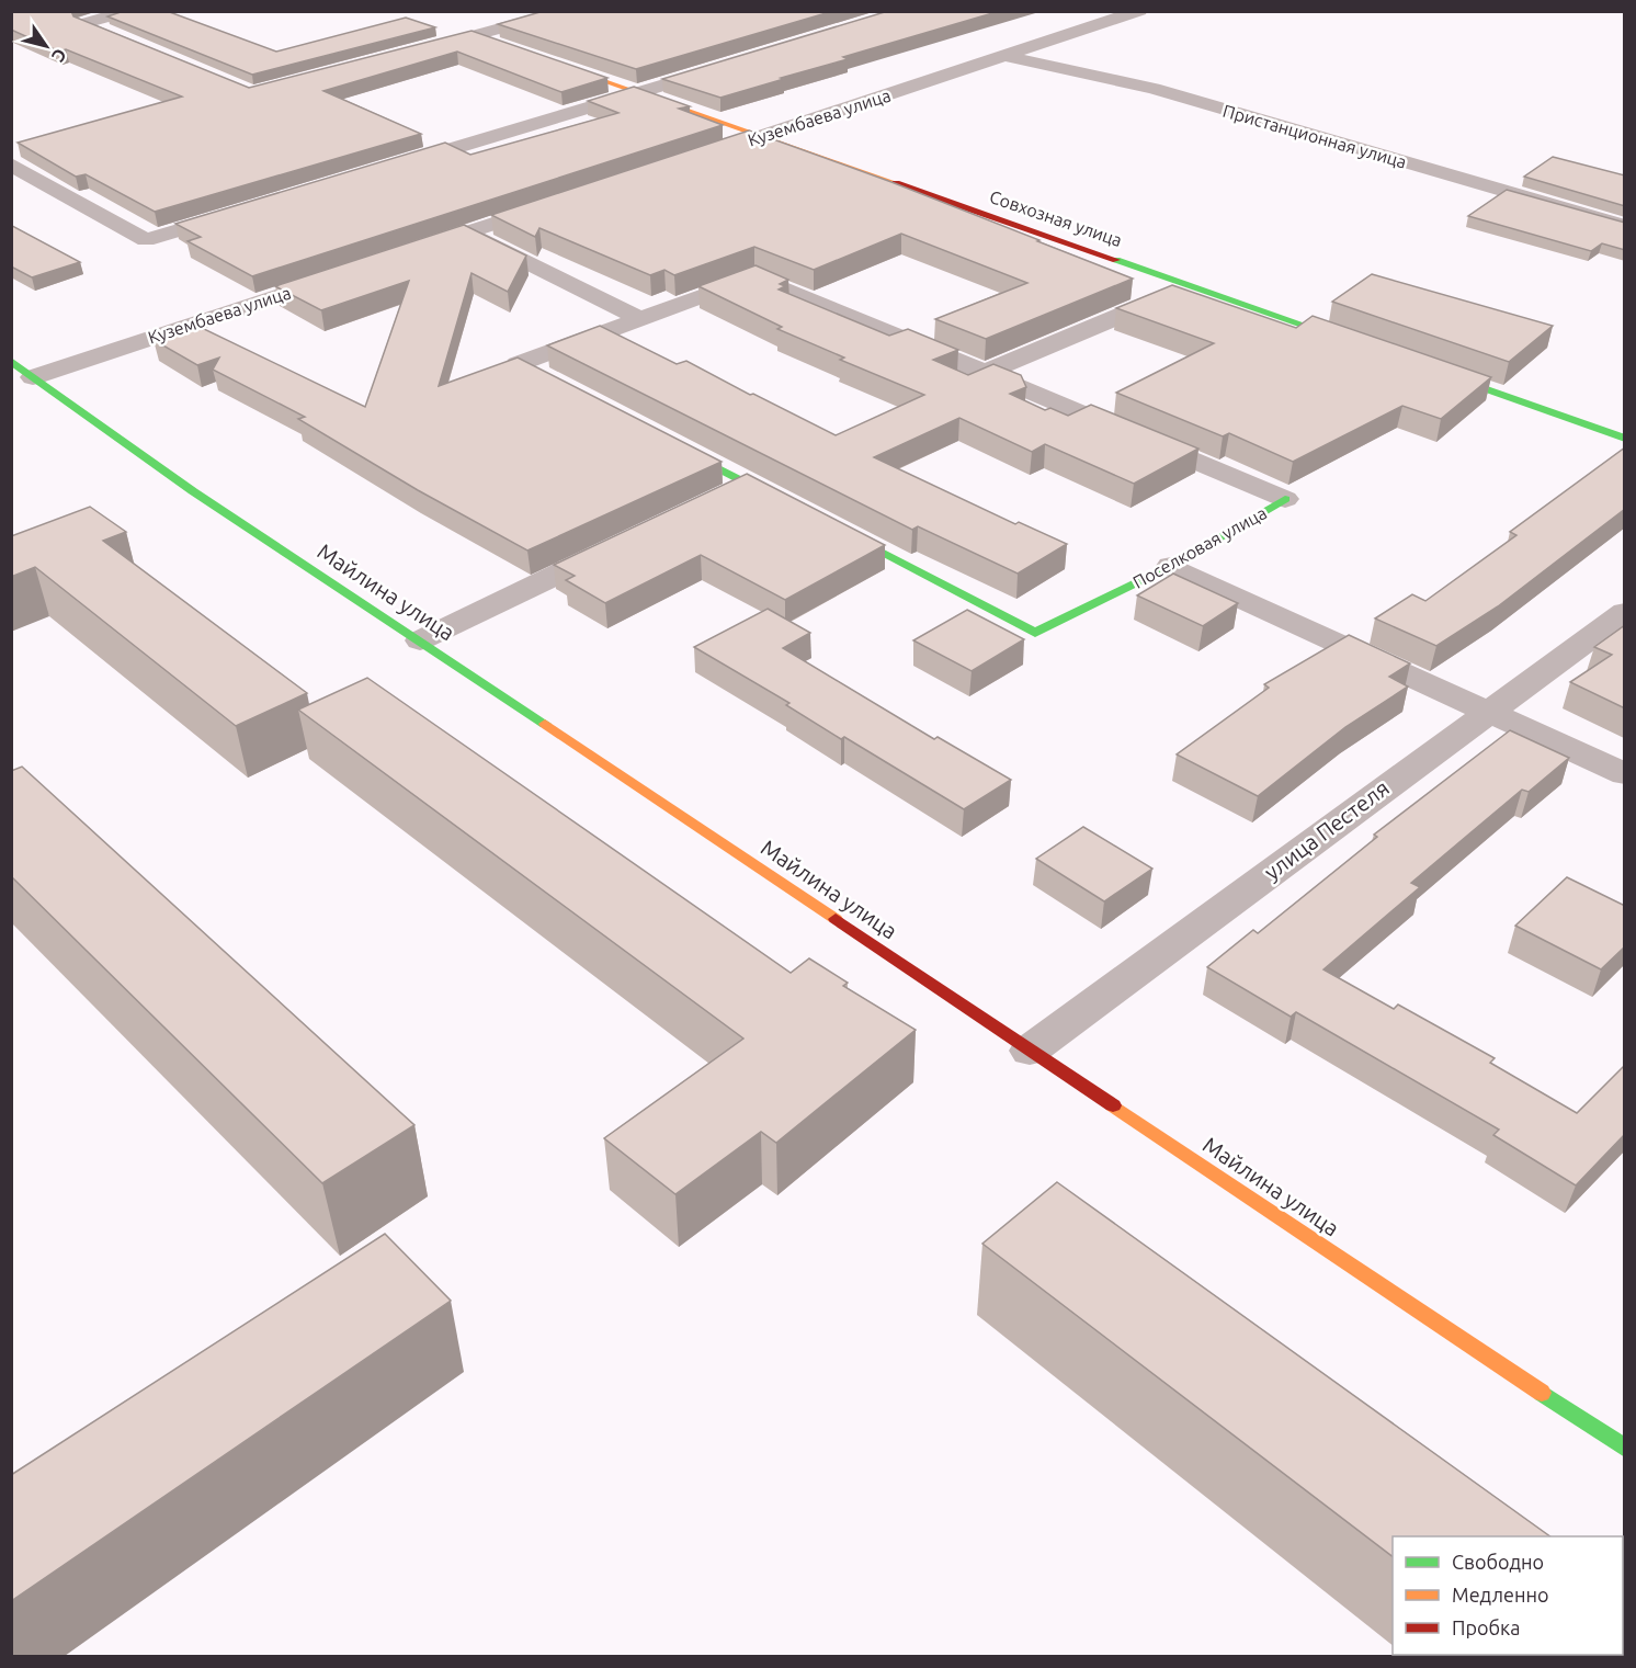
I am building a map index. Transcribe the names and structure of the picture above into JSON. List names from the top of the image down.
{
  "streets": {
    "street": [
      "Кузембаева улица",
      "Пристанционная улица",
      "Совхозная улица",
      "Поселковая улица",
      "Майлина улица",
      "улица Пестеля"
    ]
  },
  "crossings": [
    ["Кузембаева улица", "Пристанционная улица"],
    ["Кузембаева улица", "Совхозная улица"],
    ["Кузембаева улица", "Майлина улица"],
    ["Майлина улица", "улица Пестеля"]
  ],
  "legend": ["Свободно", "Медленно", "Пробка"],
  "north": "bottom right"
}
